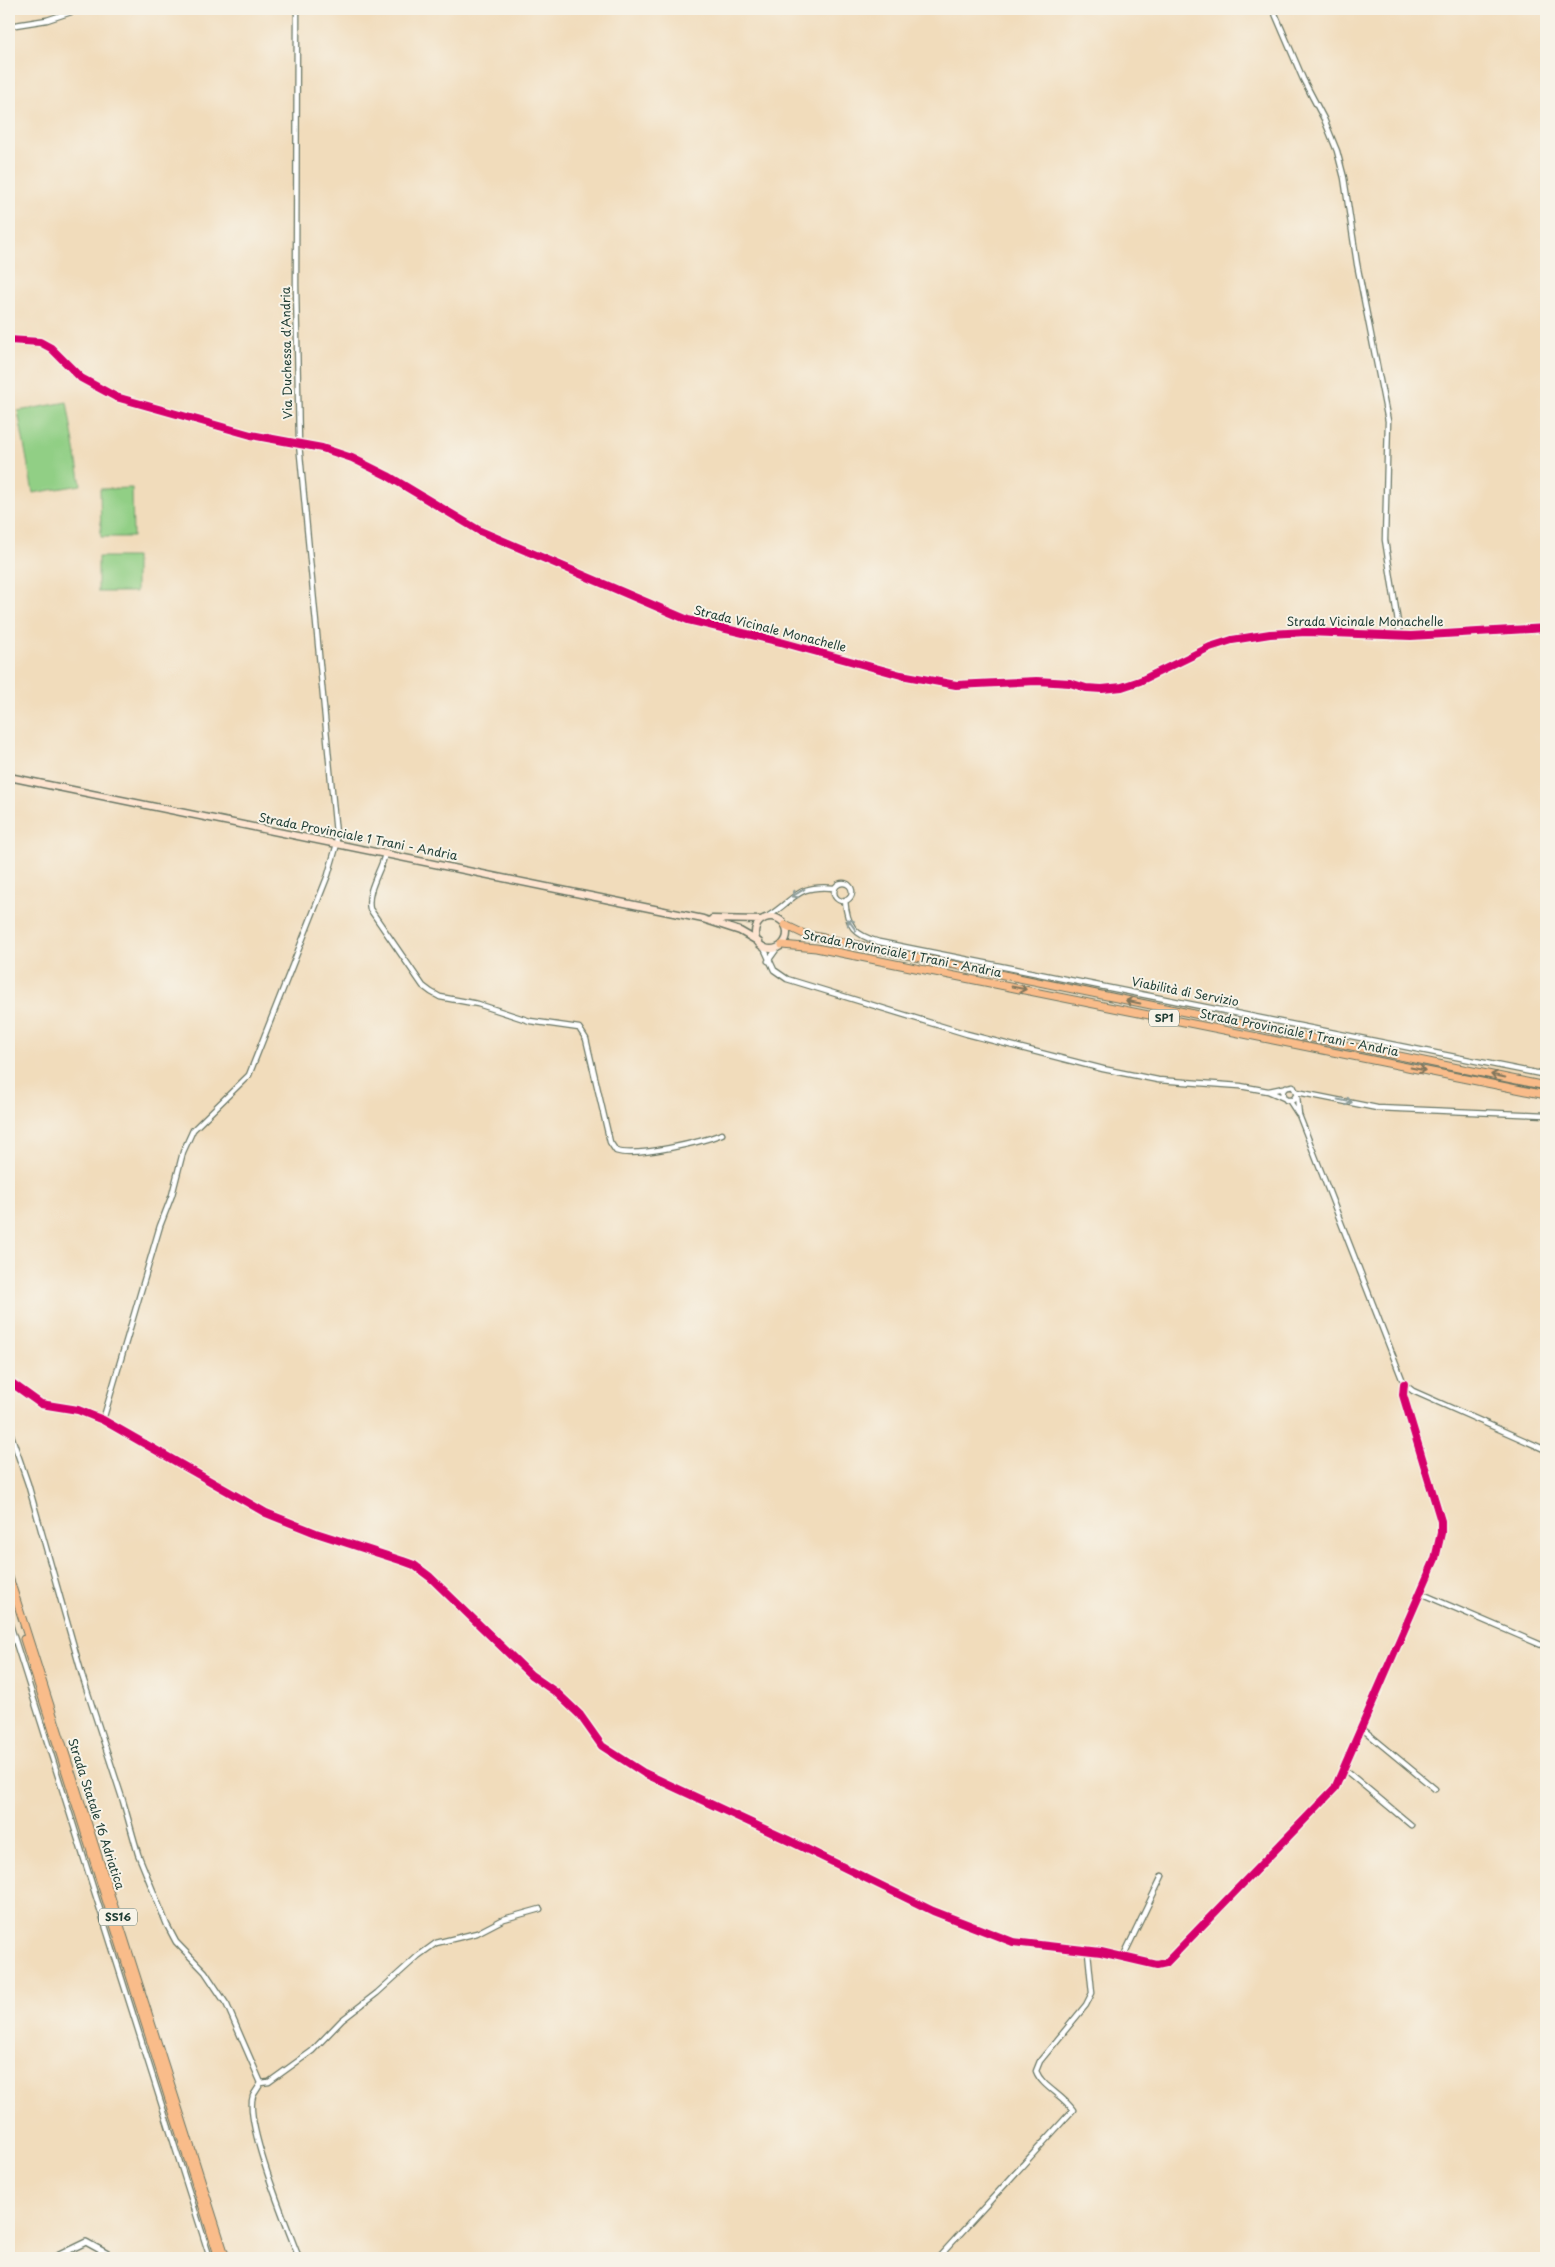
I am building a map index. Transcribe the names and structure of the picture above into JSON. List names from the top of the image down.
{
  "streets": {
    "highway": [
      "Strada Provinciale 1 Trani - Andria",
      "SP1",
      "Strada Statale 16 Adriatica",
      "SS16"
    ],
    "street": ["Via Duchessa d'Andria", "Strada Vicinale Monachelle", "Viabilità di Servizio"]
  },
  "crossings": [
    ["Via Duchessa d'Andria", "Strada Vicinale Monachelle"],
    ["Via Duchessa d'Andria", "Strada Provinciale 1 Trani - Andria"]
  ],
  "one_way": ["Viabilità di Servizio"]
}
